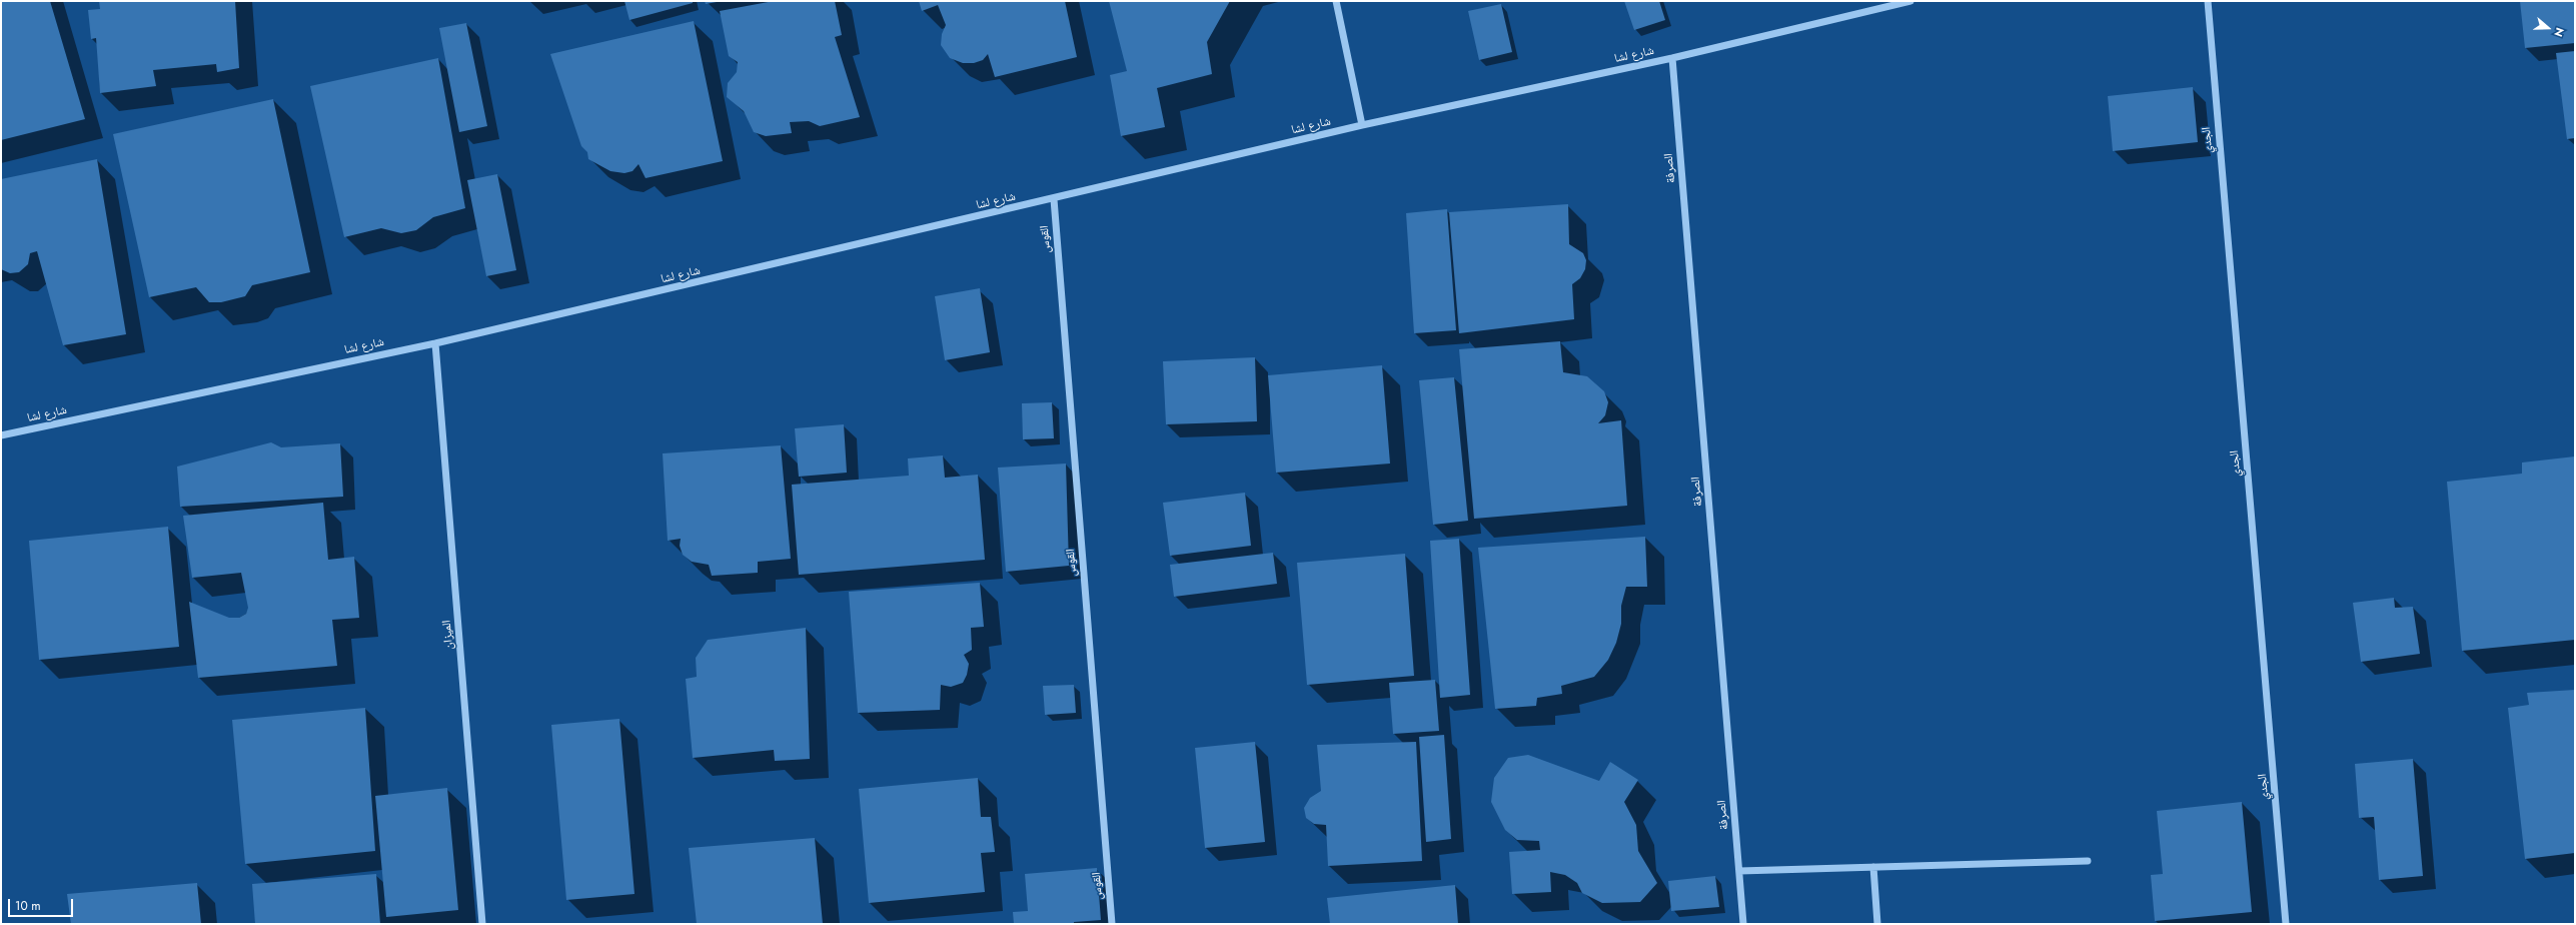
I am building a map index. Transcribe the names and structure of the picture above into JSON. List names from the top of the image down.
{
  "streets": {
    "street": [
      "شارع لشا",
      "الجدي",
      "الصرفة",
      "القوس",
      "الميزان"
    ]
  },
  "crossings": [
    ["شارع لشا", "الصرفة"],
    ["شارع لشا", "القوس"],
    ["شارع لشا", "الميزان"]
  ],
  "scale_bar": "10 m",
  "north": "right"
}
